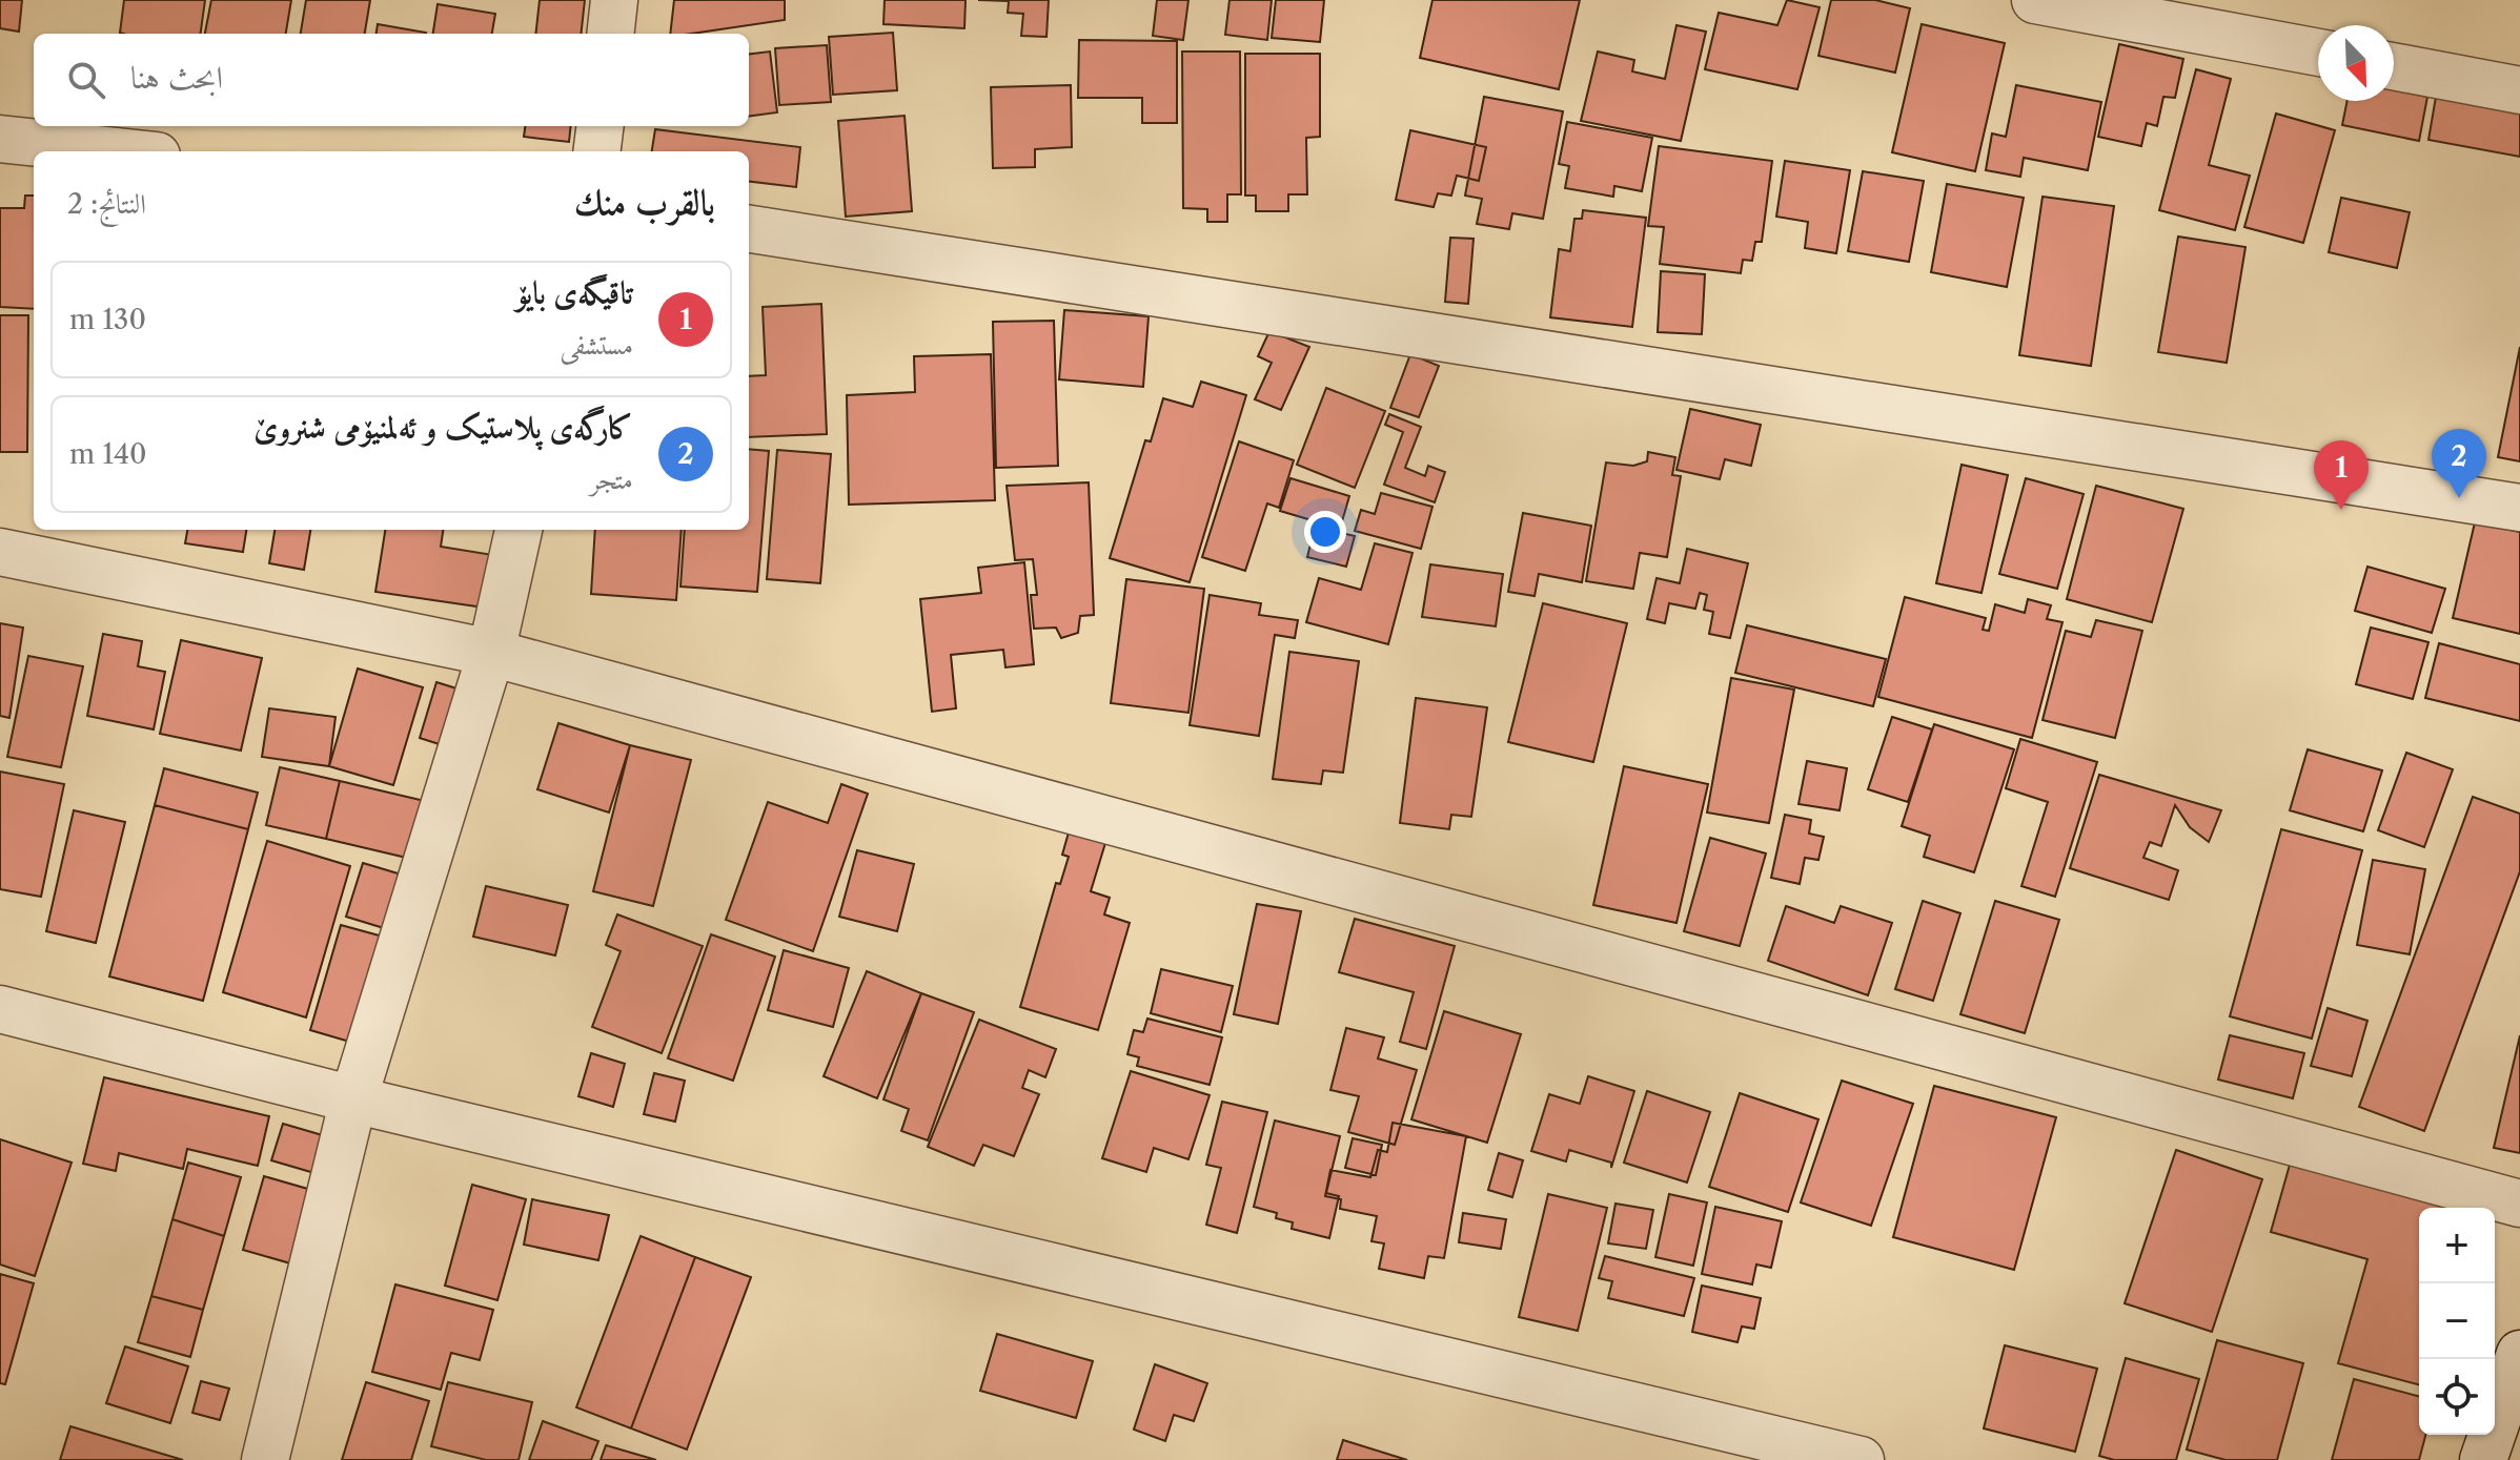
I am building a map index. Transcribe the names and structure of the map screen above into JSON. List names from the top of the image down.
{
  "north": "bottom right",
  "page": {
    "search": "ابحث هنا",
    "heading": ["بالقرب منك", "النتائج: 2"],
    "list": [
      {
        "mark": "1",
        "name": "تاقیگەی بایۆ",
        "note": "مستشفى",
        "value": "130 m"
      },
      {
        "mark": "2",
        "name": "کارگەی پلاستیک و ئەلمنیۆمی شنروێ",
        "note": "متجر",
        "value": "140 m"
      }
    ],
    "pins": ["2", "1"],
    "map_buttons": ["+", "−"]
  }
}
